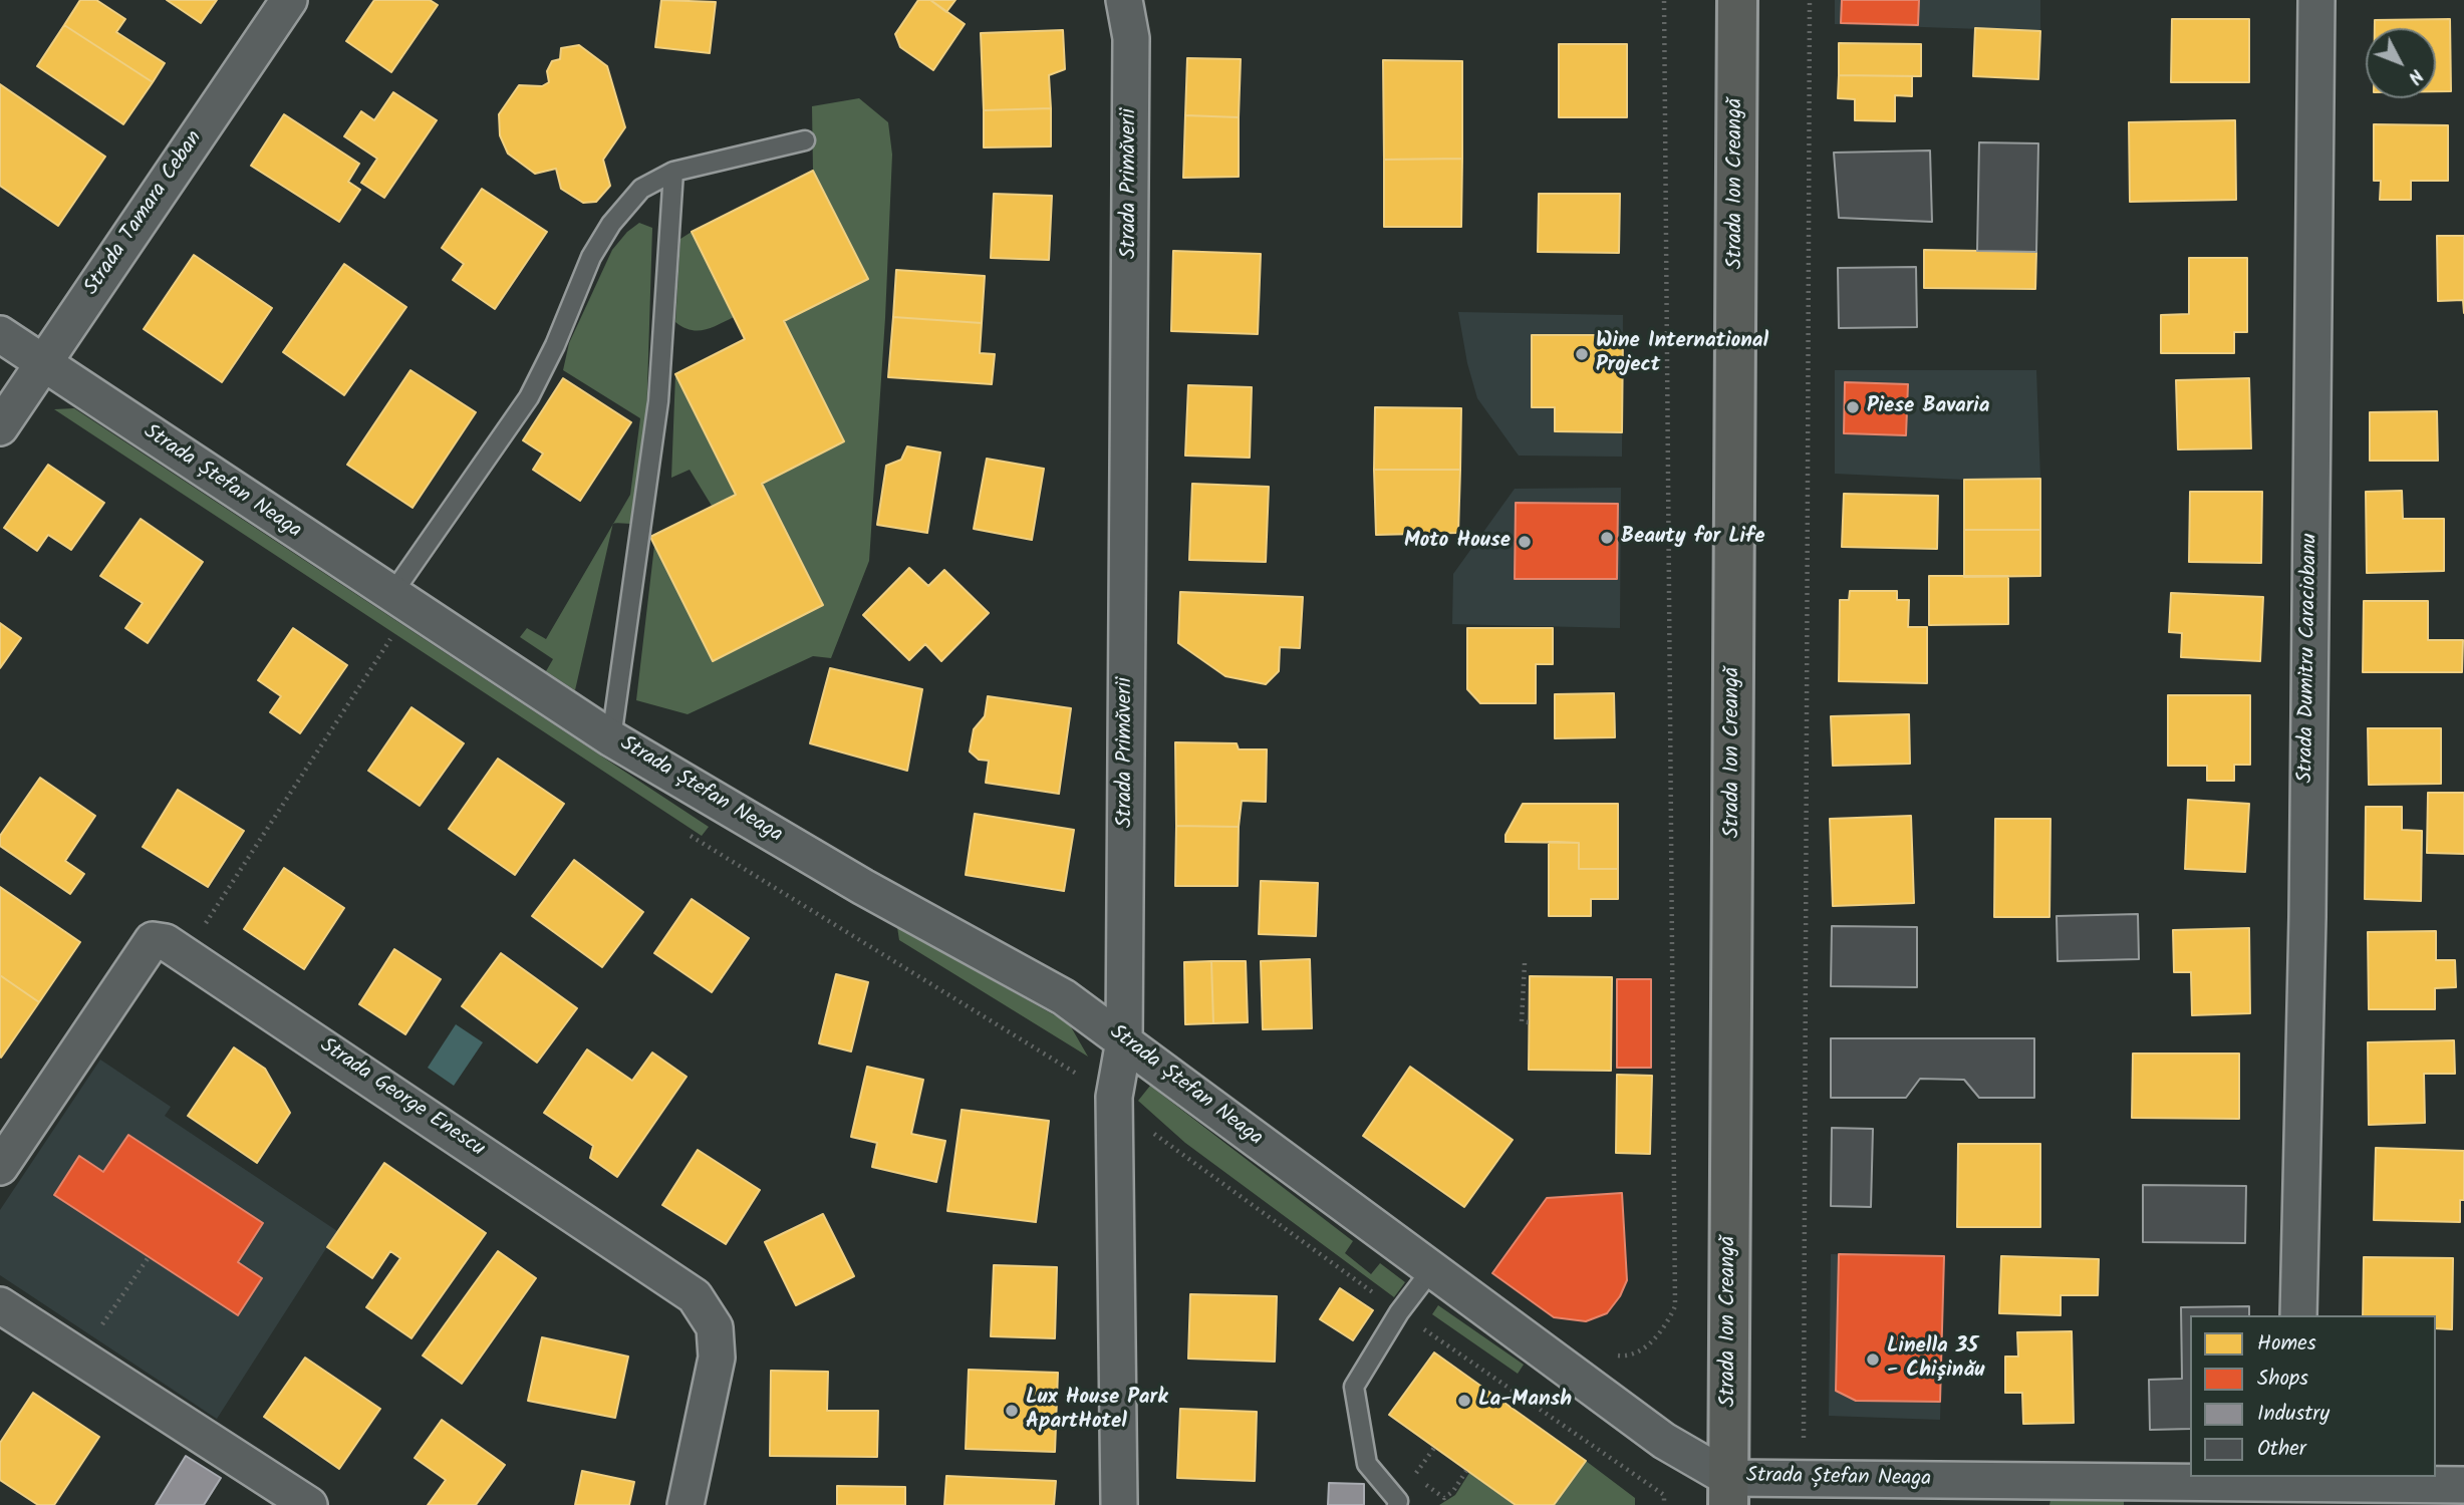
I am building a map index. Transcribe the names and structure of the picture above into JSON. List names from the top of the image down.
{
  "streets": {
    "main road": ["Strada Ion Creangă"],
    "street": [
      "Strada Primăverii",
      "Strada Tamara Ceban",
      "Strada Ștefan Neaga",
      "Strada Dumitru Caraciobanu",
      "Strada George Enescu"
    ]
  },
  "crossings": [
    ["Strada Primăverii", "Strada Ștefan Neaga"],
    ["Strada Ion Creangă", "Strada Ștefan Neaga"],
    ["Strada Tamara Ceban", "Strada Ștefan Neaga"]
  ],
  "places": [
    "Wine International Project",
    "Piese Bavaria",
    "Beauty for Life",
    "Moto House",
    "Linella 35 - Chișinău",
    "La-Mansh",
    "Lux House Park ApartHotel"
  ],
  "legend": [
    "Homes",
    "Shops",
    "Industry",
    "Other"
  ],
  "north": "bottom right"
}
